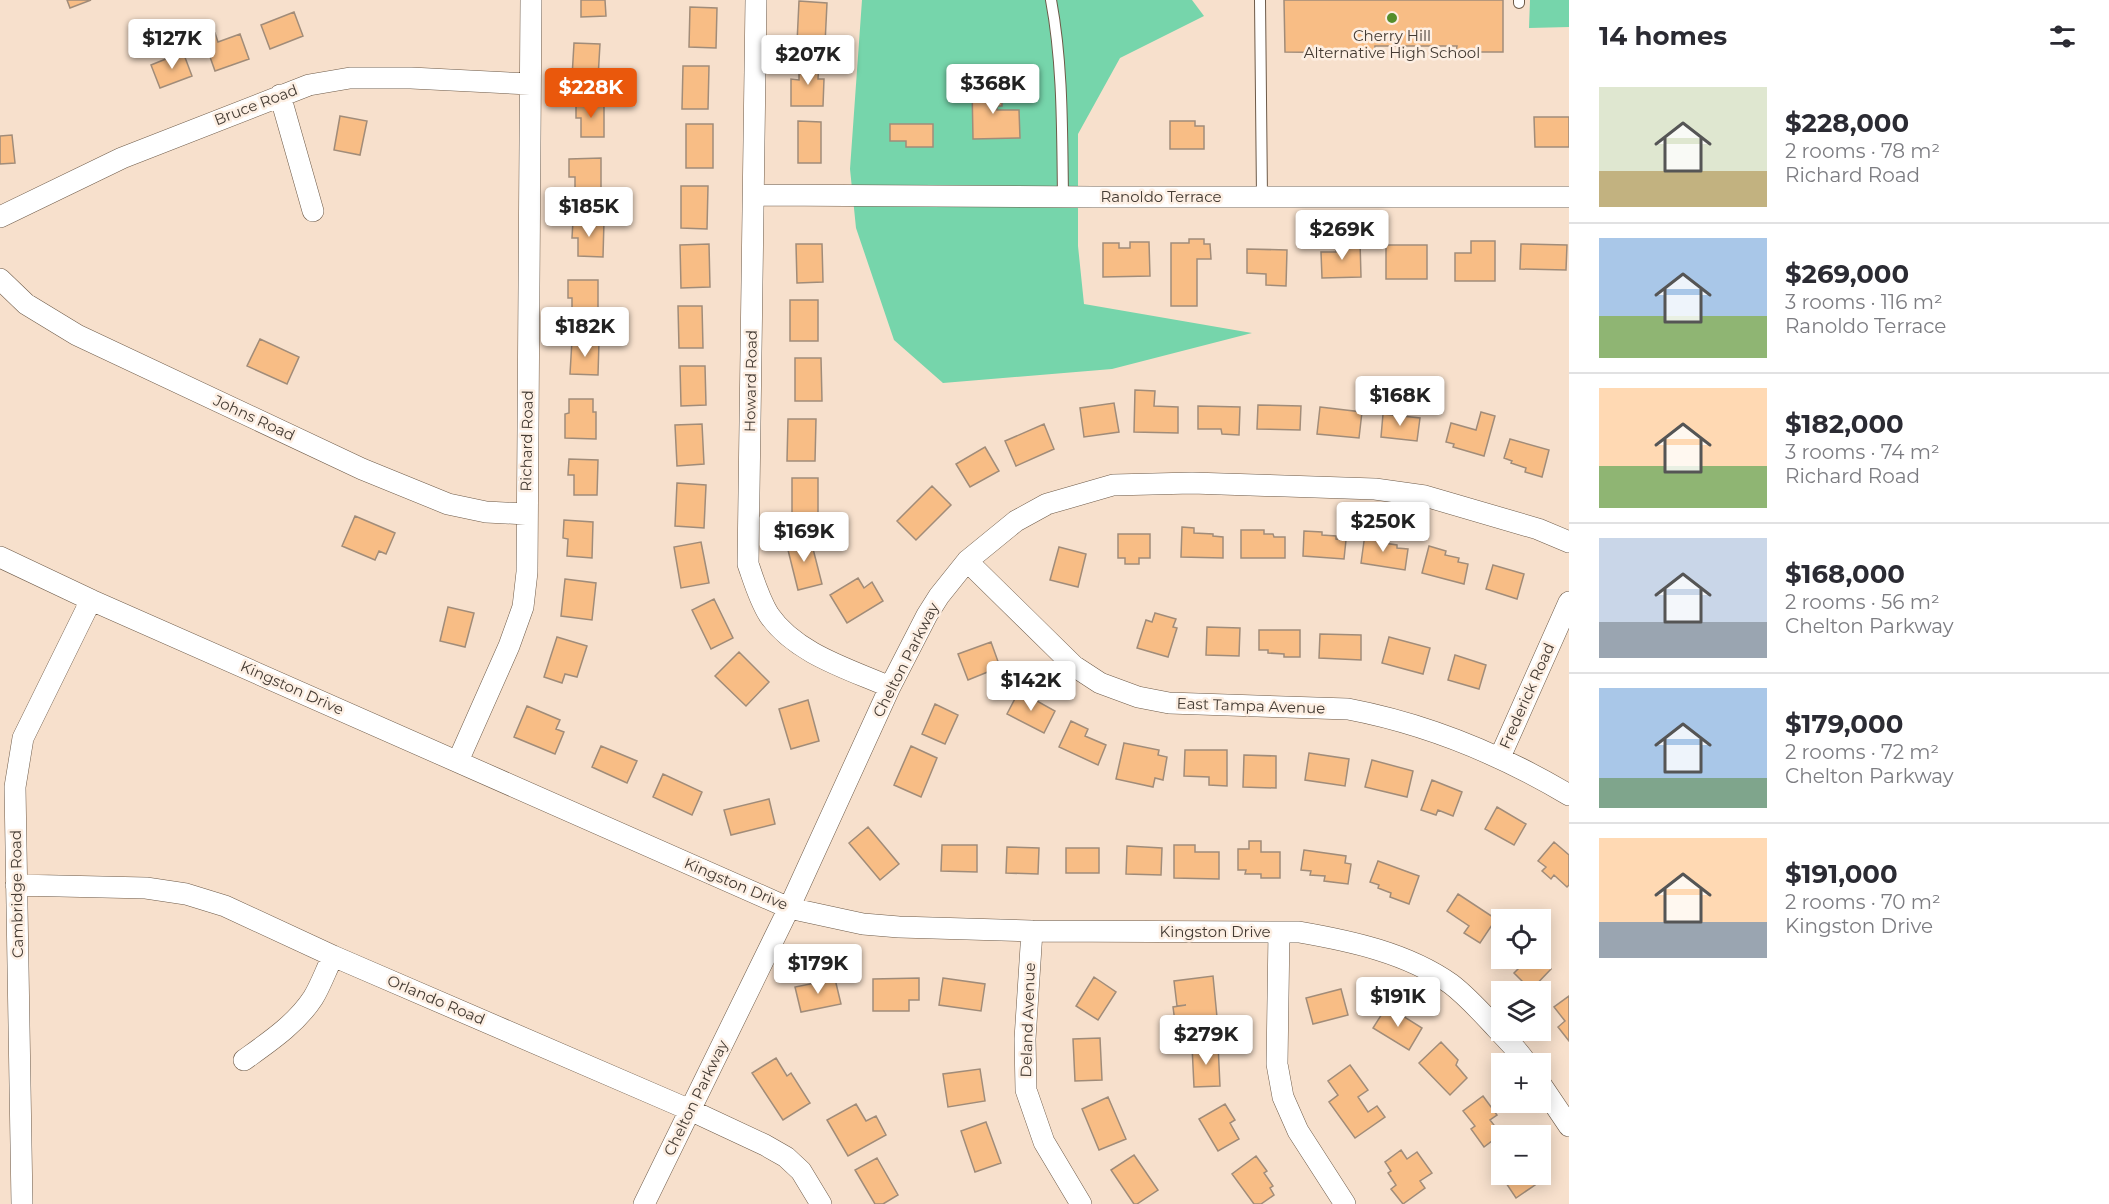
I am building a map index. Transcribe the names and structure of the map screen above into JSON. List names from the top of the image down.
{
  "streets": {
    "street": [
      "Bruce Road",
      "Ranoldo Terrace",
      "Howard Road",
      "Johns Road",
      "Richard Road",
      "Chelton Parkway",
      "Kingston Drive",
      "Frederick Road",
      "East Tampa Avenue",
      "Cambridge Road",
      "Orlando Road",
      "Deland Avenue"
    ]
  },
  "crossings": [
    ["Bruce Road", "Richard Road"],
    ["Ranoldo Terrace", "Howard Road"],
    ["Howard Road", "Chelton Parkway"],
    ["Johns Road", "Richard Road"],
    ["Richard Road", "Kingston Drive"],
    ["Chelton Parkway", "Kingston Drive"],
    ["Chelton Parkway", "East Tampa Avenue"],
    ["Chelton Parkway", "Orlando Road"],
    ["Kingston Drive", "Cambridge Road"],
    ["Kingston Drive", "Deland Avenue"],
    ["Frederick Road", "East Tampa Avenue"],
    ["Cambridge Road", "Orlando Road"]
  ],
  "places": ["Cherry Hill Alternative High School"],
  "page": {
    "heading": "14 homes",
    "price": [
      "$127K",
      "$207K",
      "$368K",
      "$228K",
      "$185K",
      "$269K",
      "$182K",
      "$168K",
      "$250K",
      "$169K",
      "$142K",
      "$179K",
      "$191K",
      "$279K"
    ],
    "list": [
      {
        "name": "$228,000",
        "note": "2 rooms · 78 m² · Richard Road"
      },
      {
        "name": "$269,000",
        "note": "3 rooms · 116 m² · Ranoldo Terrace"
      },
      {
        "name": "$182,000",
        "note": "3 rooms · 74 m² · Richard Road"
      },
      {
        "name": "$168,000",
        "note": "2 rooms · 56 m² · Chelton Parkway"
      },
      {
        "name": "$179,000",
        "note": "2 rooms · 72 m² · Chelton Parkway"
      },
      {
        "name": "$191,000",
        "note": "2 rooms · 70 m² · Kingston Drive"
      }
    ],
    "map_buttons": ["+", "−"]
  }
}
